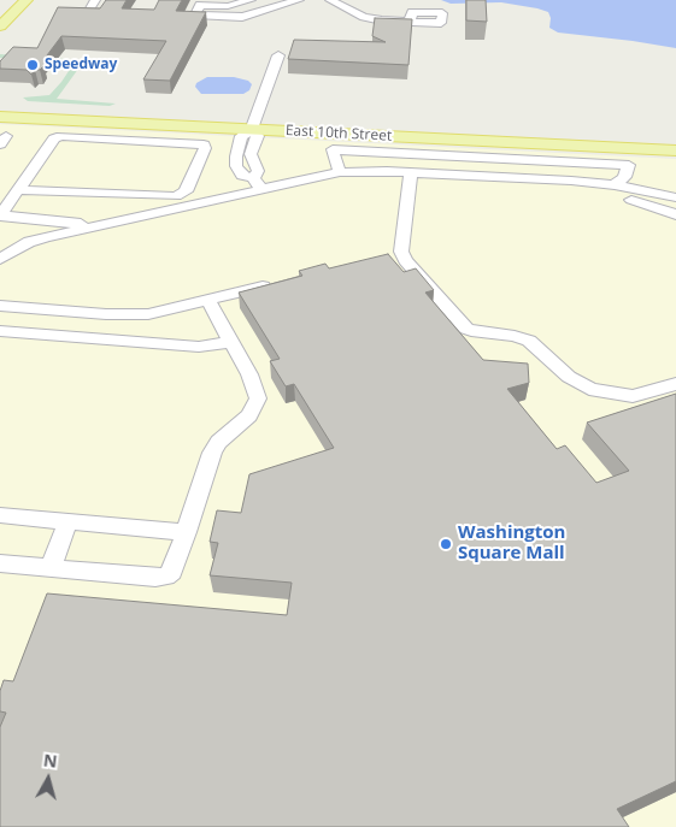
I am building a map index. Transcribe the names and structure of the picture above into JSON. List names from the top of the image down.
{
  "streets": {
    "main road": ["East 10th Street"]
  },
  "places": ["Speedway", "Washington Square Mall"],
  "north": "top"
}
